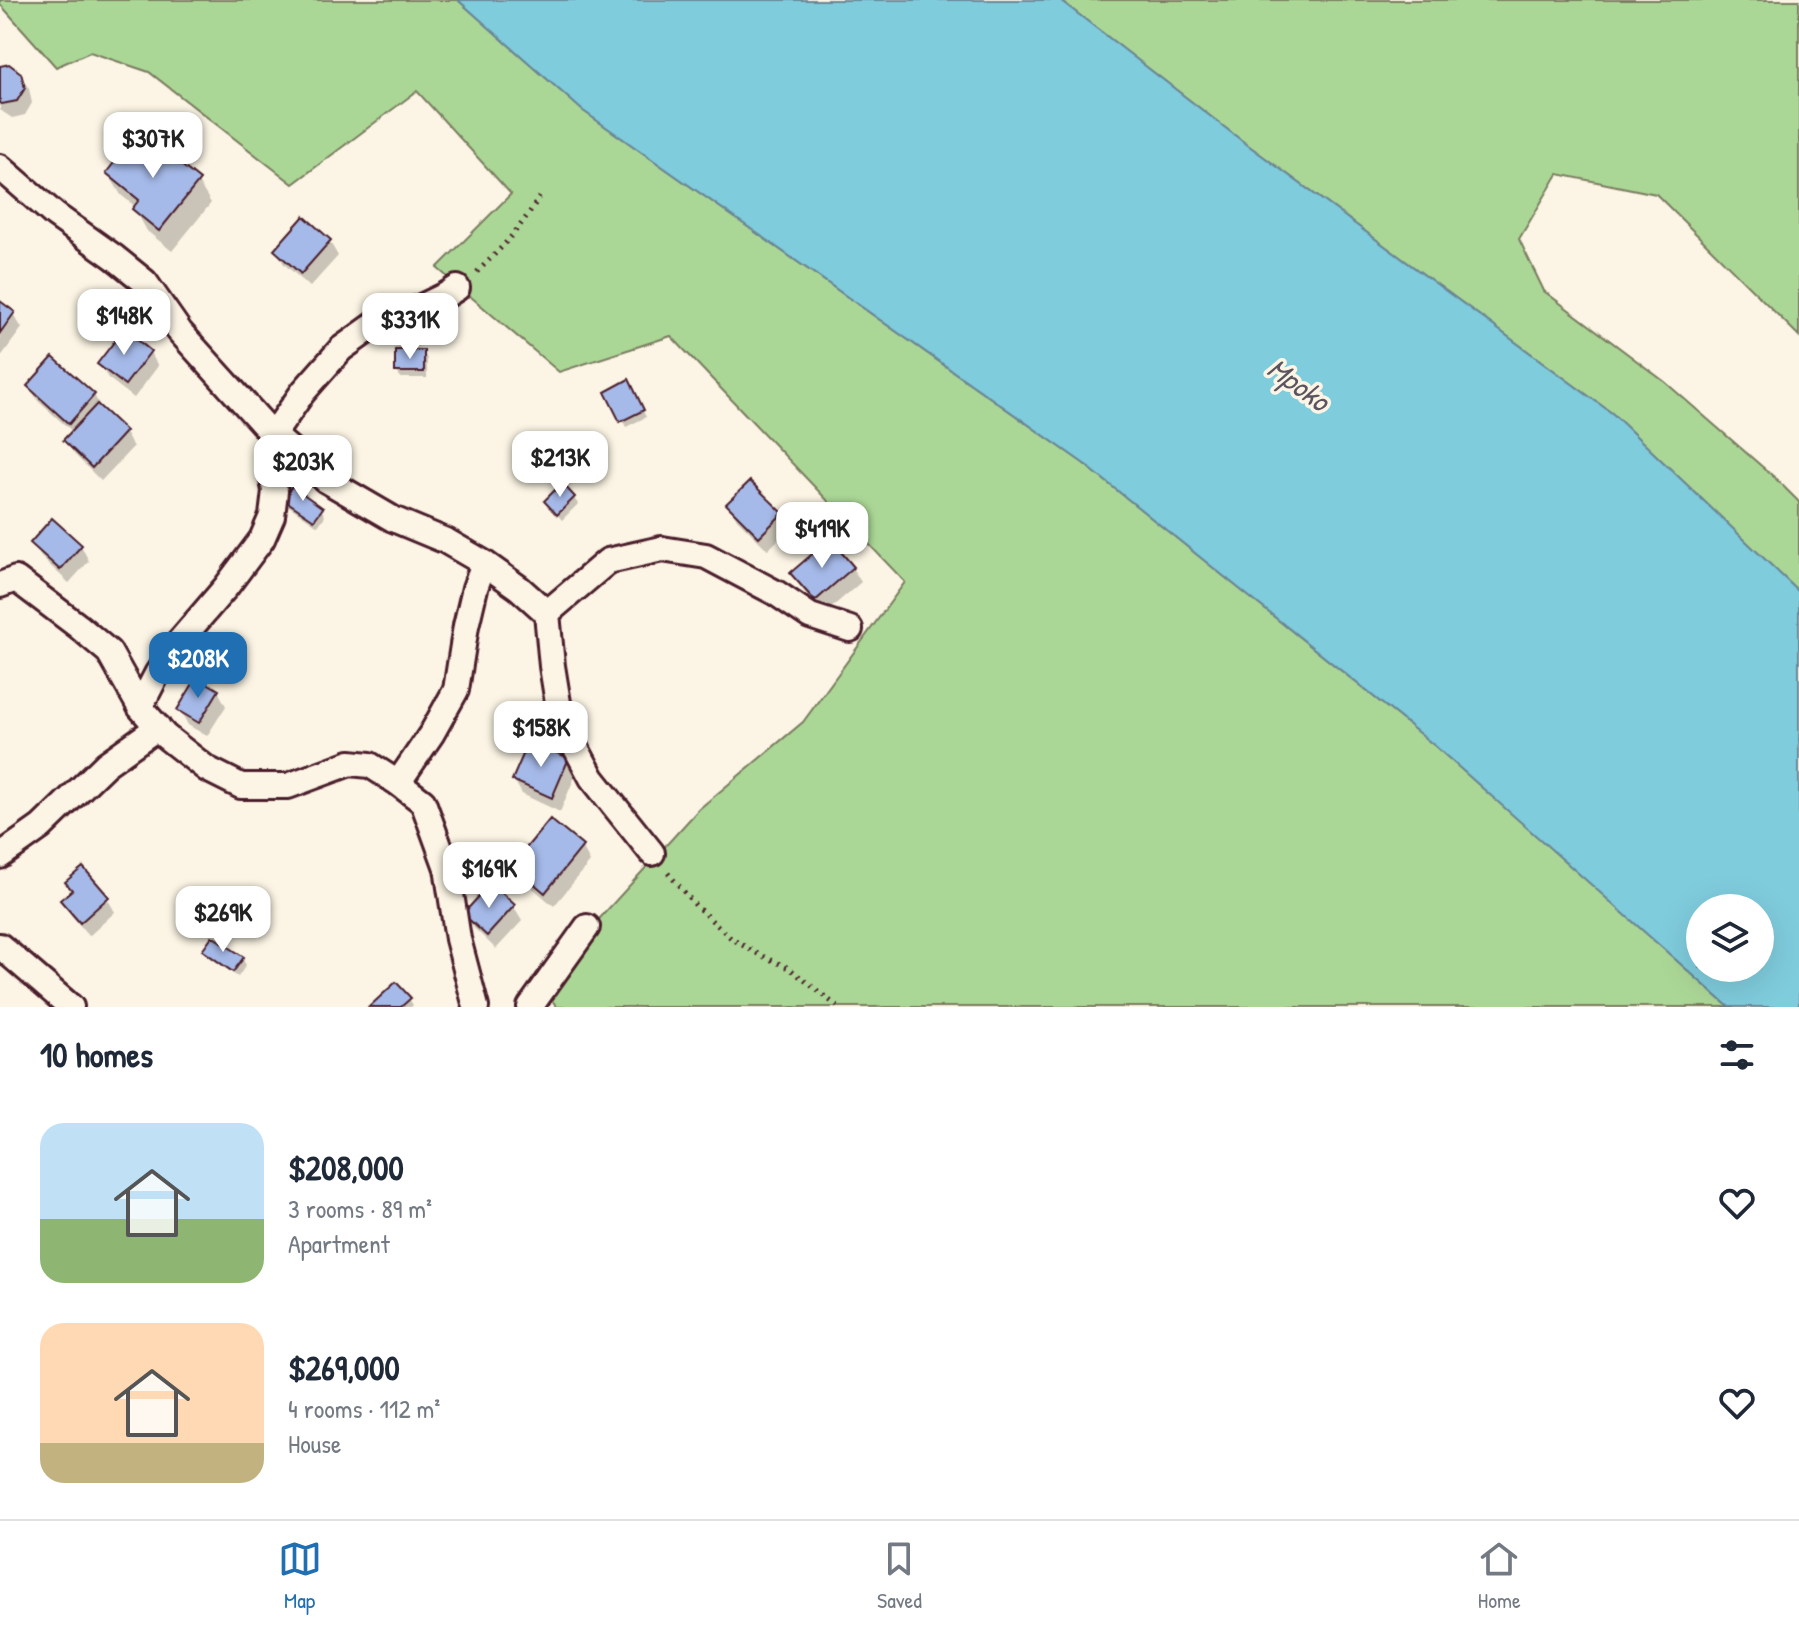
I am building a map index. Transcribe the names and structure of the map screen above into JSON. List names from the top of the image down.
{
  "water": ["Mpoko"],
  "page": {
    "price": [
      "$307K",
      "$148K",
      "$331K",
      "$213K",
      "$203K",
      "$419K",
      "$208K",
      "$158K",
      "$169K",
      "$269K"
    ],
    "heading": "10 homes",
    "list": [
      {
        "name": "$208,000",
        "note": "3 rooms · 89 m² · Apartment"
      },
      {
        "name": "$269,000",
        "note": "4 rooms · 112 m² · House"
      }
    ],
    "tabs": ["Map", "Saved", "Home"]
  }
}
